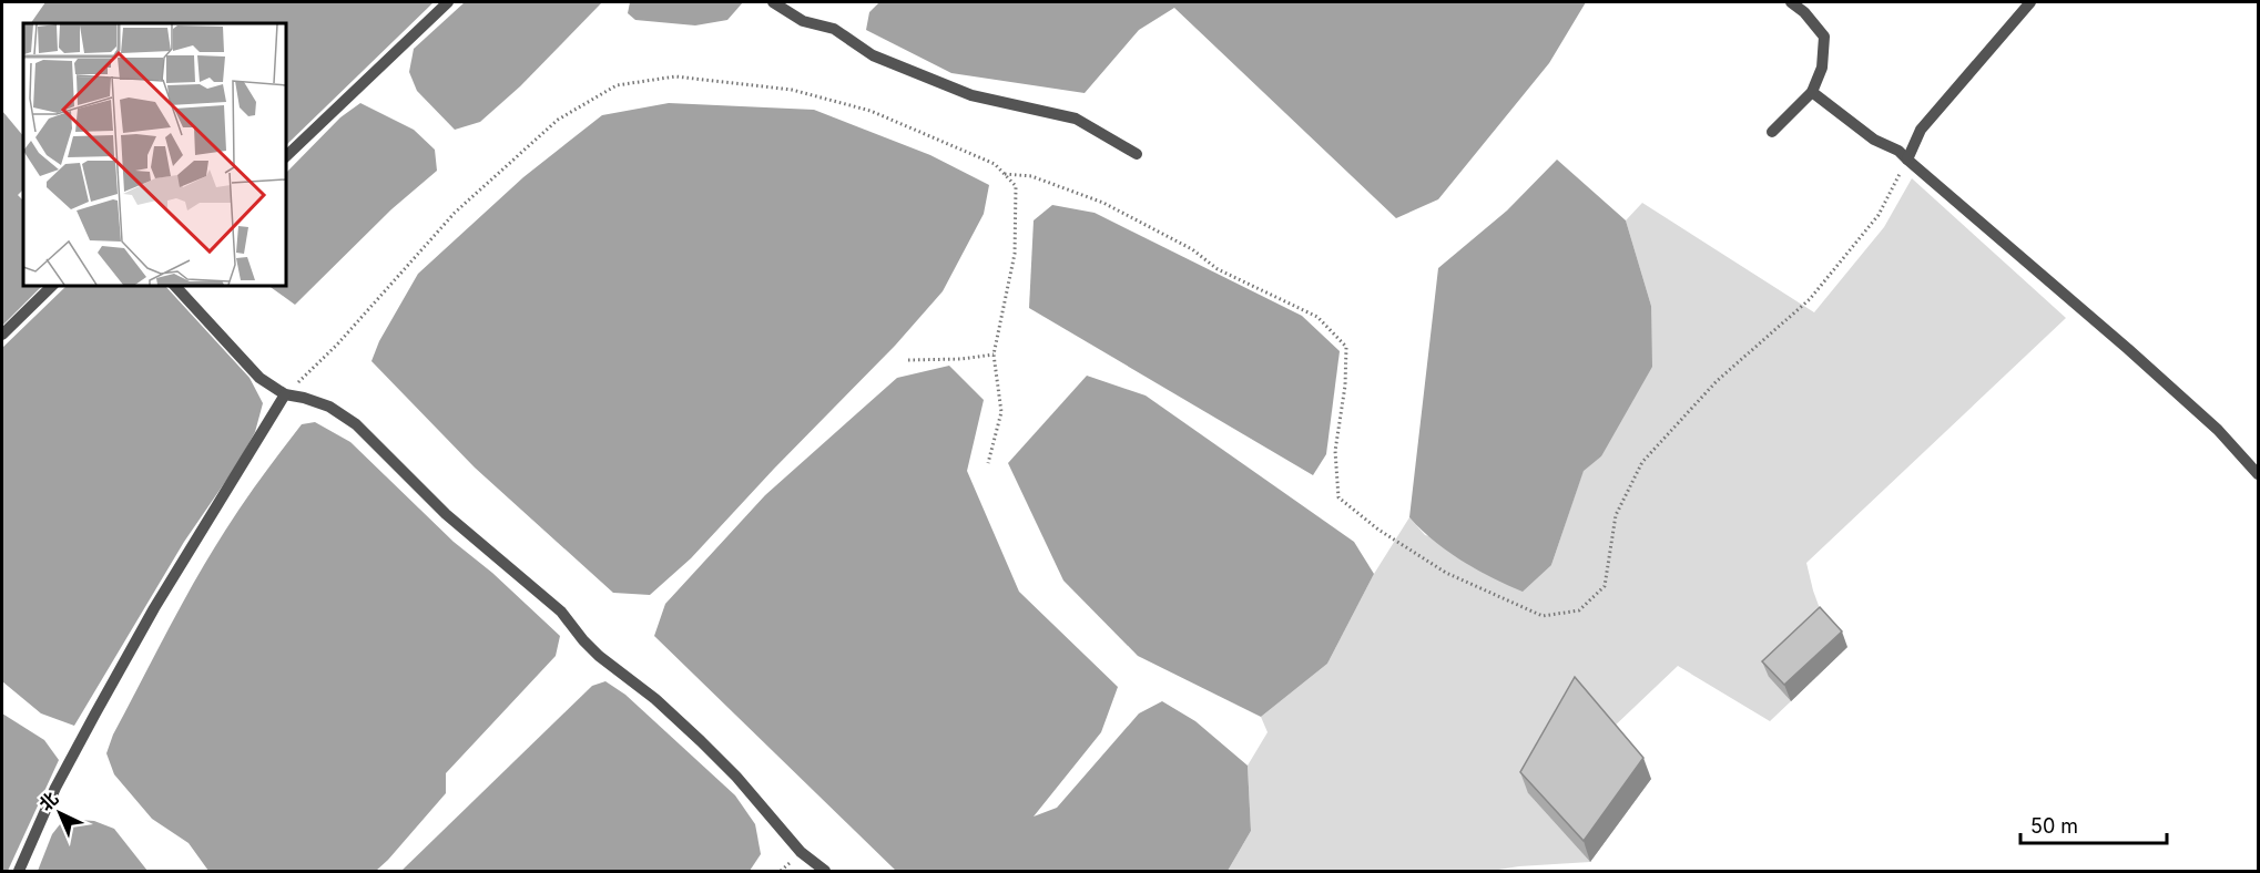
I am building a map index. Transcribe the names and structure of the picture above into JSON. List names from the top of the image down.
{
  "scale_bar": "50 m",
  "north": "top left"
}
